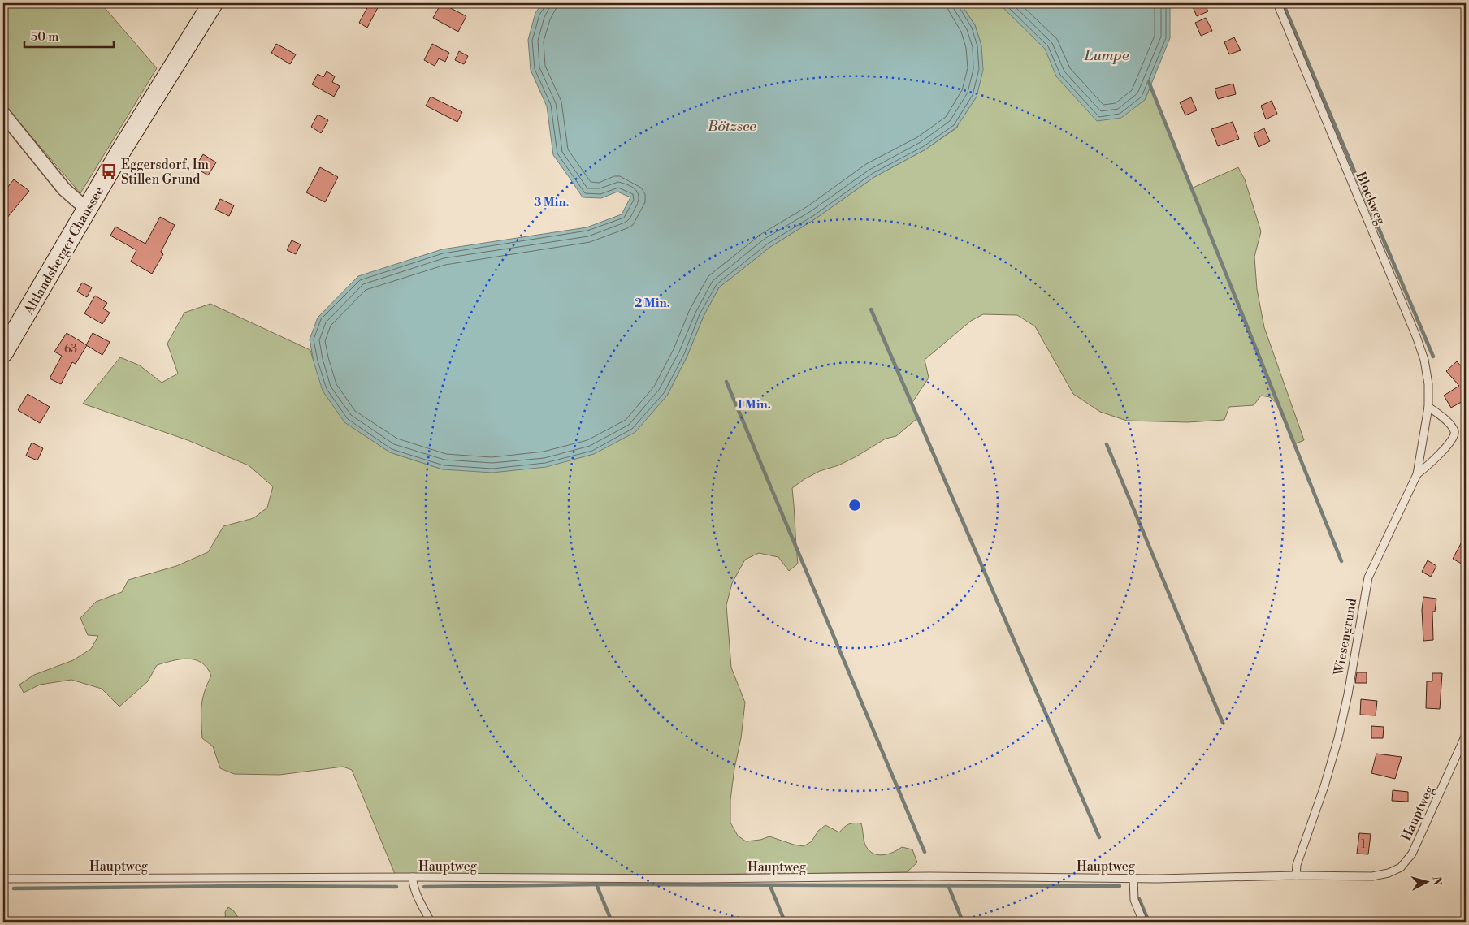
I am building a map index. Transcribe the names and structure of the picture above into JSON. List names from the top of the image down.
{
  "streets": {
    "main road": ["Altlandsberger Chaussee"],
    "lane": ["Blockweg", "Wiesengrund", "Hauptweg"]
  },
  "crossings": [
    ["Blockweg", "Wiesengrund"],
    ["Wiesengrund", "Hauptweg"]
  ],
  "water": ["Lumpe", "Bötzsee"],
  "places": {
    "bus stop": ["Eggersdorf, Im Stillen Grund"]
  },
  "house_numbers": ["63", "1"],
  "scale_bar": "50 m",
  "north": "right",
  "rings": ["3 Min.", "2 Min.", "1 Min."]
}
